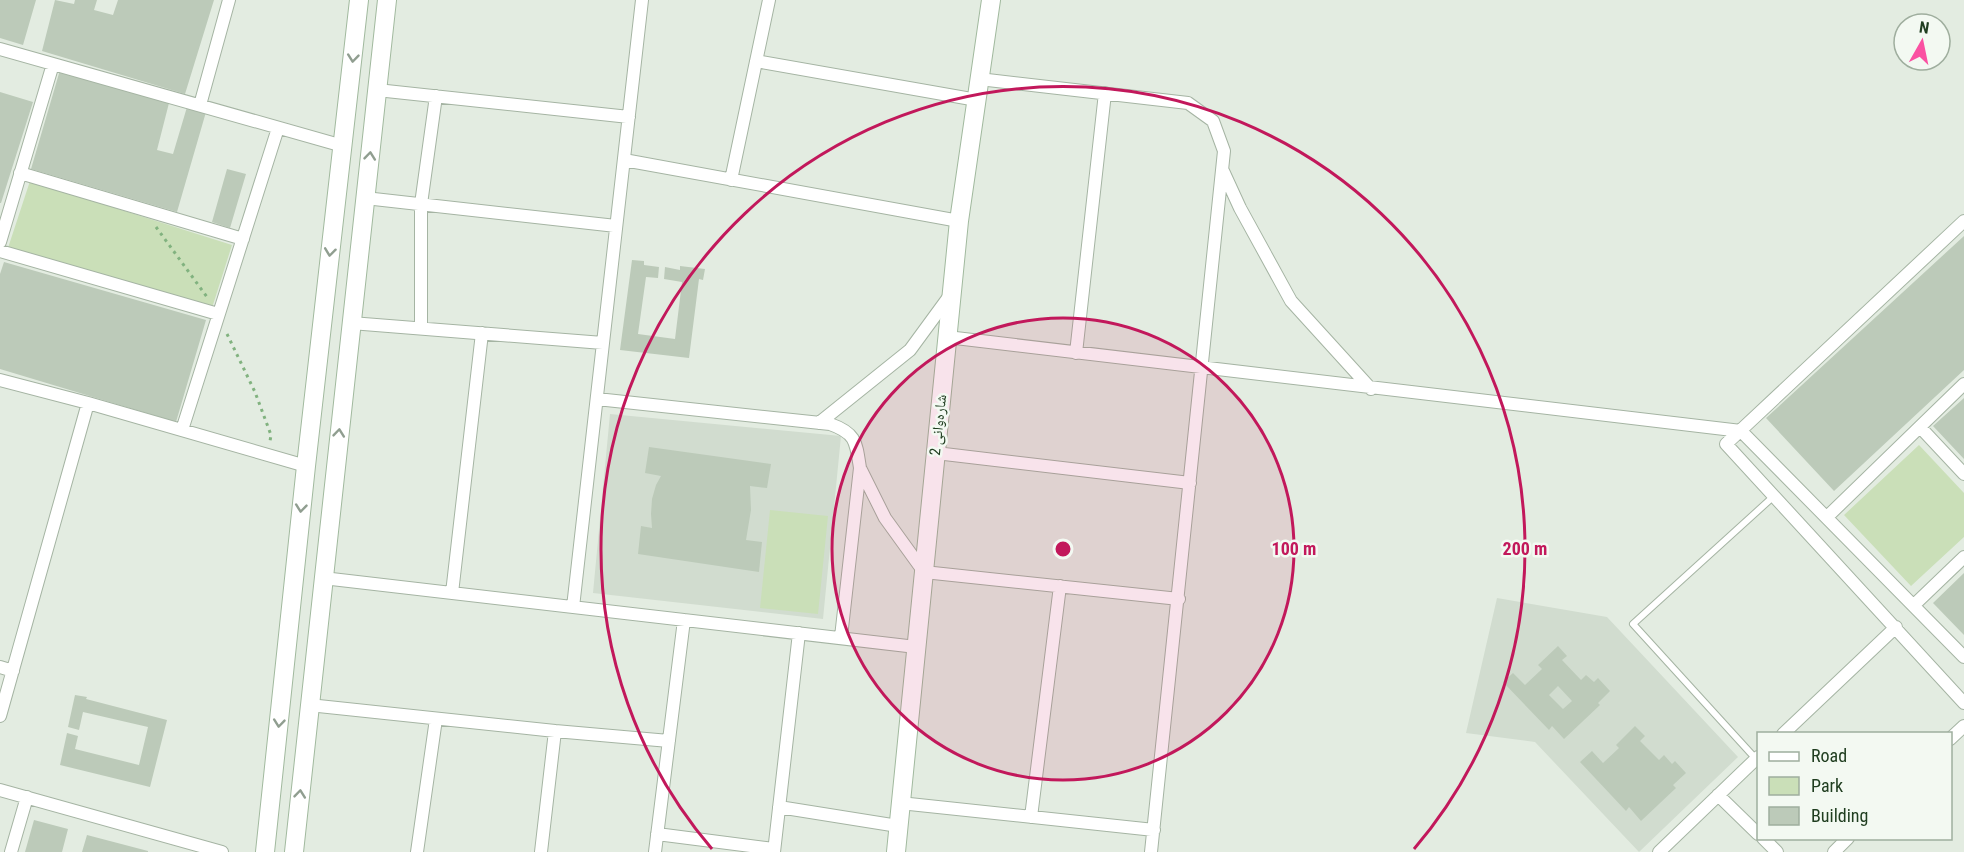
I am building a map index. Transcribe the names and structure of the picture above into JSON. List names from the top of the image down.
{
  "streets": {
    "main road": ["شارەوانی 2"]
  },
  "legend": ["Road", "Park", "Building"],
  "north": "top",
  "rings": ["100 m", "200 m"]
}
